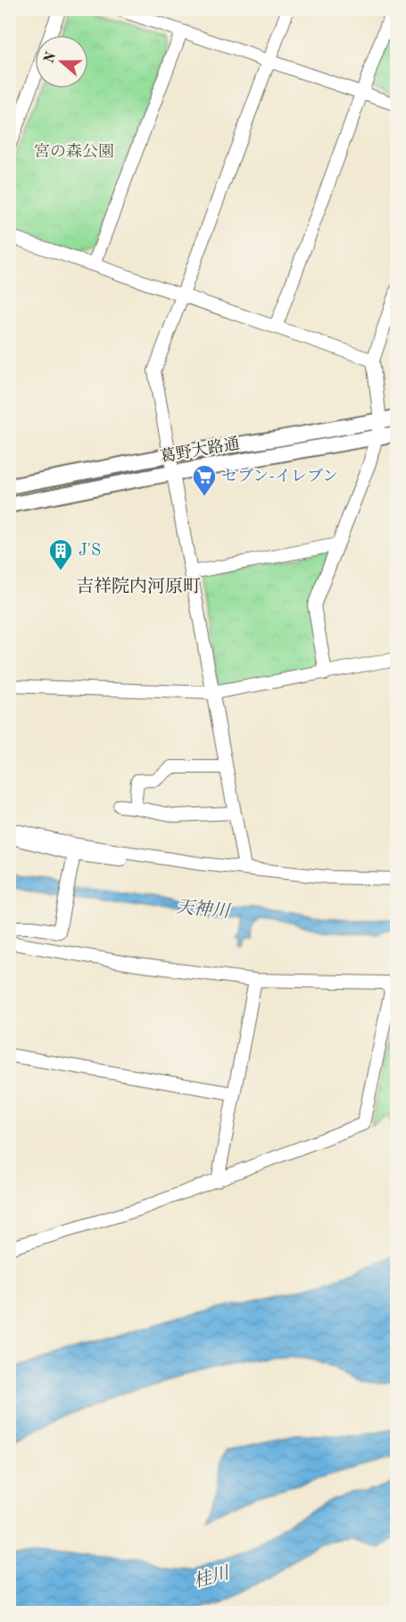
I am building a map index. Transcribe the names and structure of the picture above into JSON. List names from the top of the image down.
{
  "streets": {
    "main road": ["葛野大路通"]
  },
  "districts": ["吉祥院内河原町"],
  "water": ["天神川", "桂川"],
  "parks": ["宮の森公園"],
  "places": {
    "supermarket": ["セブン-イレブン"],
    "building": ["J'S"]
  },
  "north": "left"
}
